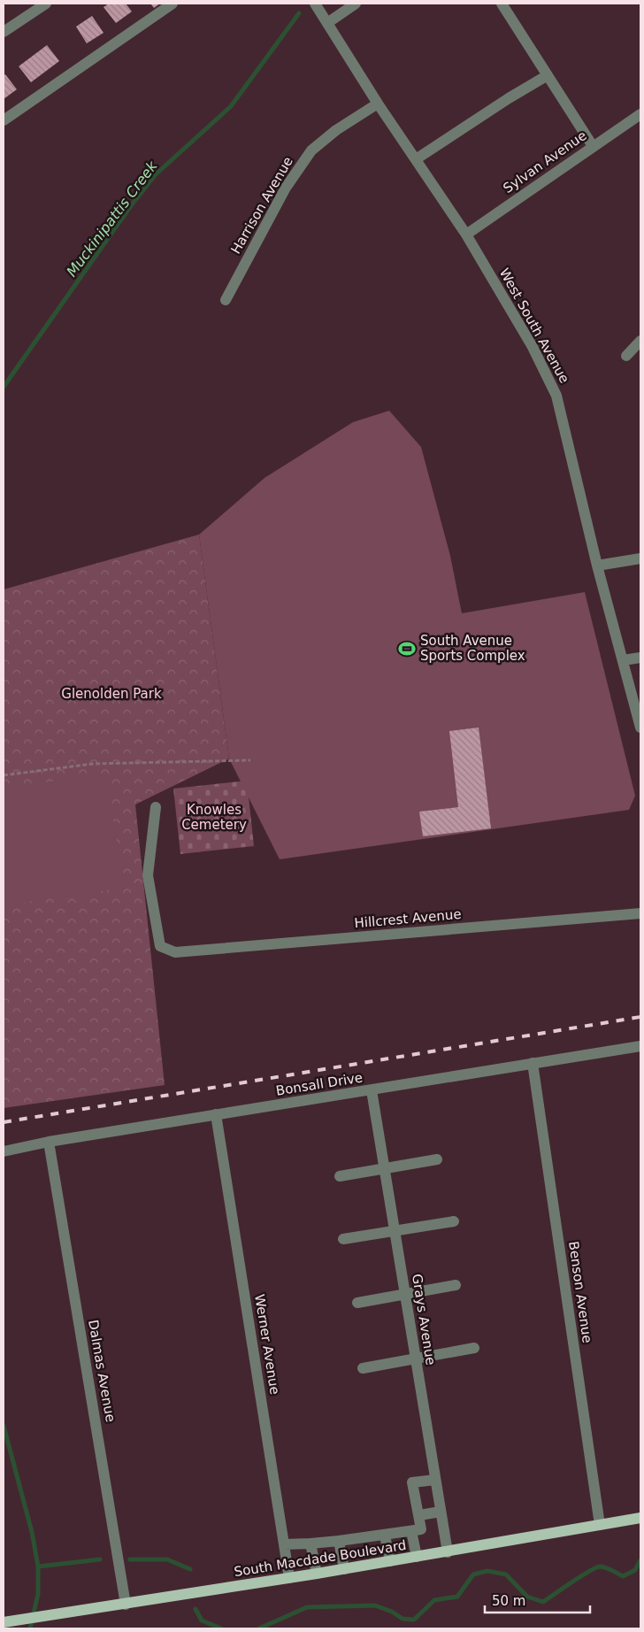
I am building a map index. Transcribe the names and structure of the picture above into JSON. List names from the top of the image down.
{
  "streets": {
    "main road": ["South Macdade Boulevard"],
    "street": [
      "Sylvan Avenue",
      "Harrison Avenue",
      "West South Avenue",
      "Hillcrest Avenue",
      "Bonsall Drive",
      "Benson Avenue",
      "Grays Avenue",
      "Werner Avenue",
      "Dalmas Avenue"
    ]
  },
  "crossings": [
    ["Sylvan Avenue", "West South Avenue"],
    ["Harrison Avenue", "West South Avenue"],
    ["Bonsall Drive", "Benson Avenue"],
    ["Bonsall Drive", "Grays Avenue"],
    ["Bonsall Drive", "Werner Avenue"],
    ["Bonsall Drive", "Dalmas Avenue"],
    ["Benson Avenue", "South Macdade Boulevard"],
    ["Grays Avenue", "South Macdade Boulevard"],
    ["Werner Avenue", "South Macdade Boulevard"],
    ["Dalmas Avenue", "South Macdade Boulevard"]
  ],
  "water": ["Muckinipattis Creek"],
  "parks": ["Glenolden Park", "Knowles Cemetery"],
  "places": {
    "sports": ["South Avenue Sports Complex"]
  },
  "scale_bar": "50 m"
}
